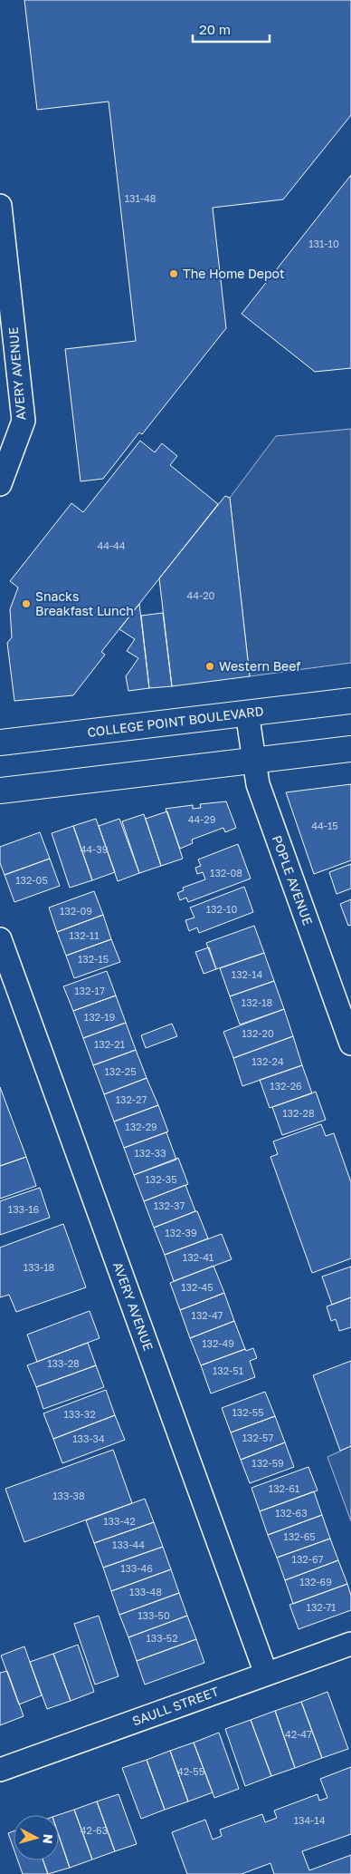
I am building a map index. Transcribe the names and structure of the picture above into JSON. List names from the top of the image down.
{
  "streets": {
    "main road": ["COLLEGE POINT BOULEVARD"],
    "street": ["AVERY AVENUE", "POPLE AVENUE", "SAULL STREET"]
  },
  "crossings": [
    ["AVERY AVENUE", "SAULL STREET"],
    ["COLLEGE POINT BOULEVARD", "POPLE AVENUE"]
  ],
  "places": ["The Home Depot", "Snacks Breakfast Lunch", "Western Beef"],
  "house_numbers": [
    "131-48",
    "131-10",
    "44-44",
    "44-20",
    "44-29",
    "44-15",
    "44-39",
    "132-08",
    "132-05",
    "132-10",
    "132-09",
    "132-11",
    "132-15",
    "132-14",
    "132-17",
    "132-18",
    "132-19",
    "132-20",
    "132-21",
    "132-24",
    "132-25",
    "132-26",
    "132-27",
    "132-28",
    "132-29",
    "132-33",
    "132-35",
    "132-37",
    "133-16",
    "132-39",
    "132-41",
    "133-18",
    "132-45",
    "132-47",
    "132-49",
    "133-28",
    "132-51",
    "132-55",
    "133-32",
    "132-57",
    "133-34",
    "132-59",
    "132-61",
    "133-38",
    "132-63",
    "133-42",
    "132-65",
    "133-44",
    "132-67",
    "133-46",
    "132-69",
    "133-48",
    "132-71",
    "133-50",
    "133-52",
    "42-47",
    "42-55",
    "134-14",
    "42-63"
  ],
  "scale_bar": "20 m",
  "north": "right"
}
